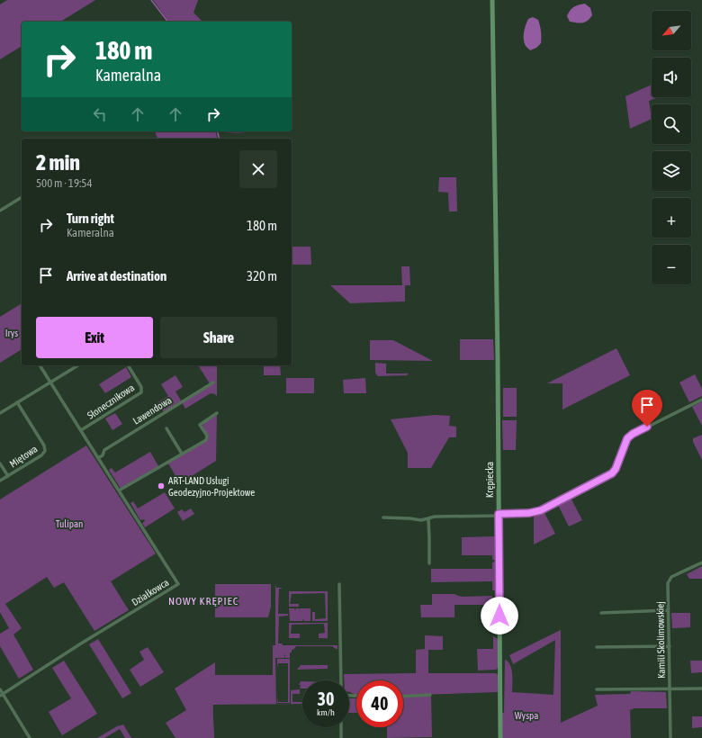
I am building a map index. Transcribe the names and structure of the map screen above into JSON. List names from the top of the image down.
{
  "streets": {
    "street": [
      "Słonecznikowa",
      "Lawendowa",
      "Miętowa",
      "Krępiecka",
      "Działkowca",
      "Kamili Skolimowskiej"
    ]
  },
  "crossings": [
    ["Słonecznikowa", "Działkowca"],
    ["Lawendowa", "Działkowca"]
  ],
  "districts": ["NOWY KRĘPIEC"],
  "parks": ["Irys", "Tulipan", "Wyspa"],
  "places": ["ART-LAND Usługi Geodezyjno-Projektowe"],
  "north": "bottom left",
  "page": {
    "map_buttons": ["+", "−"],
    "turn": ["180 m", "Kameralna"],
    "heading": ["2 min", "500 m · 19:54"],
    "list": [
      {
        "name": "Turn right",
        "note": "Kameralna",
        "value": "180 m"
      },
      {
        "name": "Arrive at destination",
        "value": "320 m"
      }
    ],
    "buttons": ["Exit", "Share"],
    "speed": "30 km/h",
    "limit": "40"
  }
}
